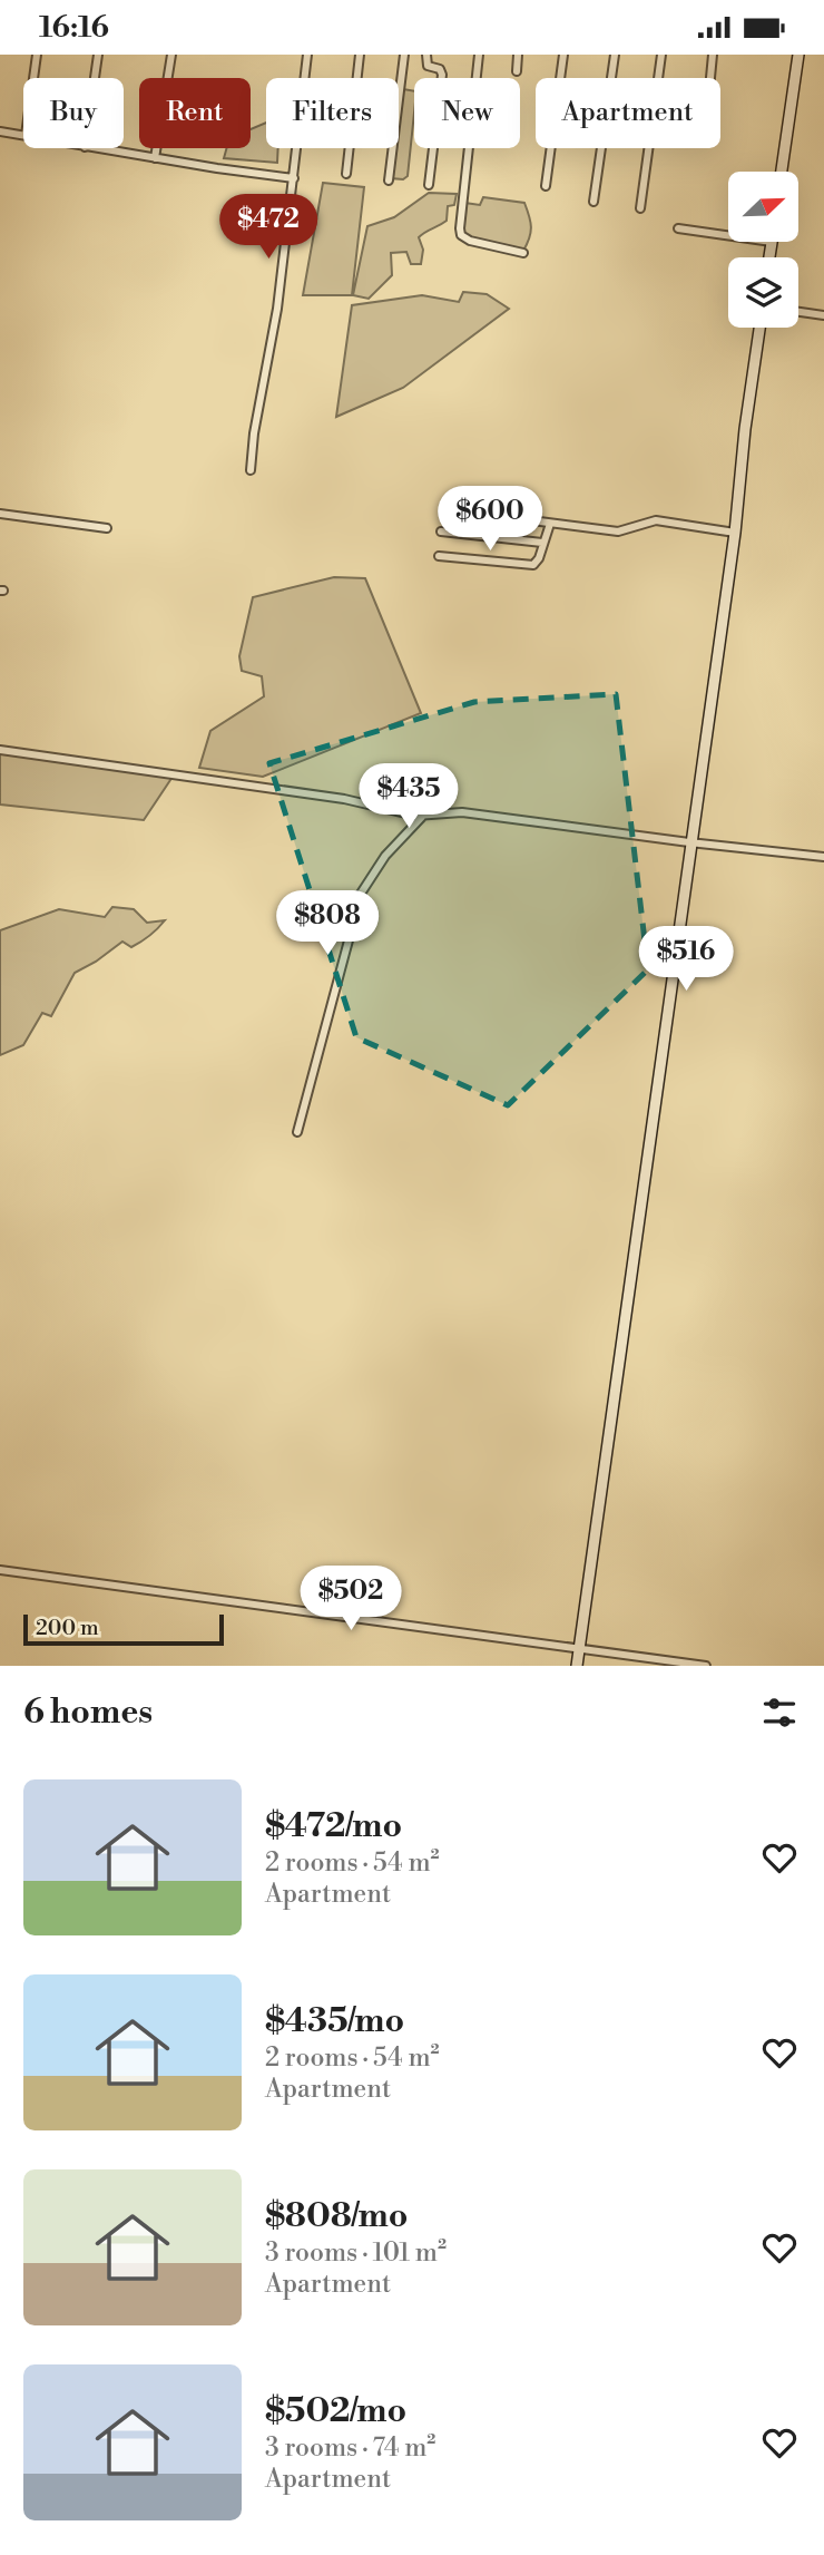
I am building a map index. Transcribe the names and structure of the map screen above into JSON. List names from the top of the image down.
{
  "scale_bar": "200 m",
  "north": "top right",
  "page": {
    "status": "16:16",
    "chip": [
      "Buy",
      "Rent",
      "Filters",
      "New",
      "Apartment"
    ],
    "price": [
      "$472",
      "$600",
      "$435",
      "$808",
      "$516",
      "$502"
    ],
    "scale": "200 m",
    "heading": "6 homes",
    "list": [
      {
        "name": "$472/mo",
        "note": "2 rooms · 54 m² · Apartment"
      },
      {
        "name": "$435/mo",
        "note": "2 rooms · 54 m² · Apartment"
      },
      {
        "name": "$808/mo",
        "note": "3 rooms · 101 m² · Apartment"
      },
      {
        "name": "$502/mo",
        "note": "3 rooms · 74 m² · Apartment"
      }
    ]
  }
}
